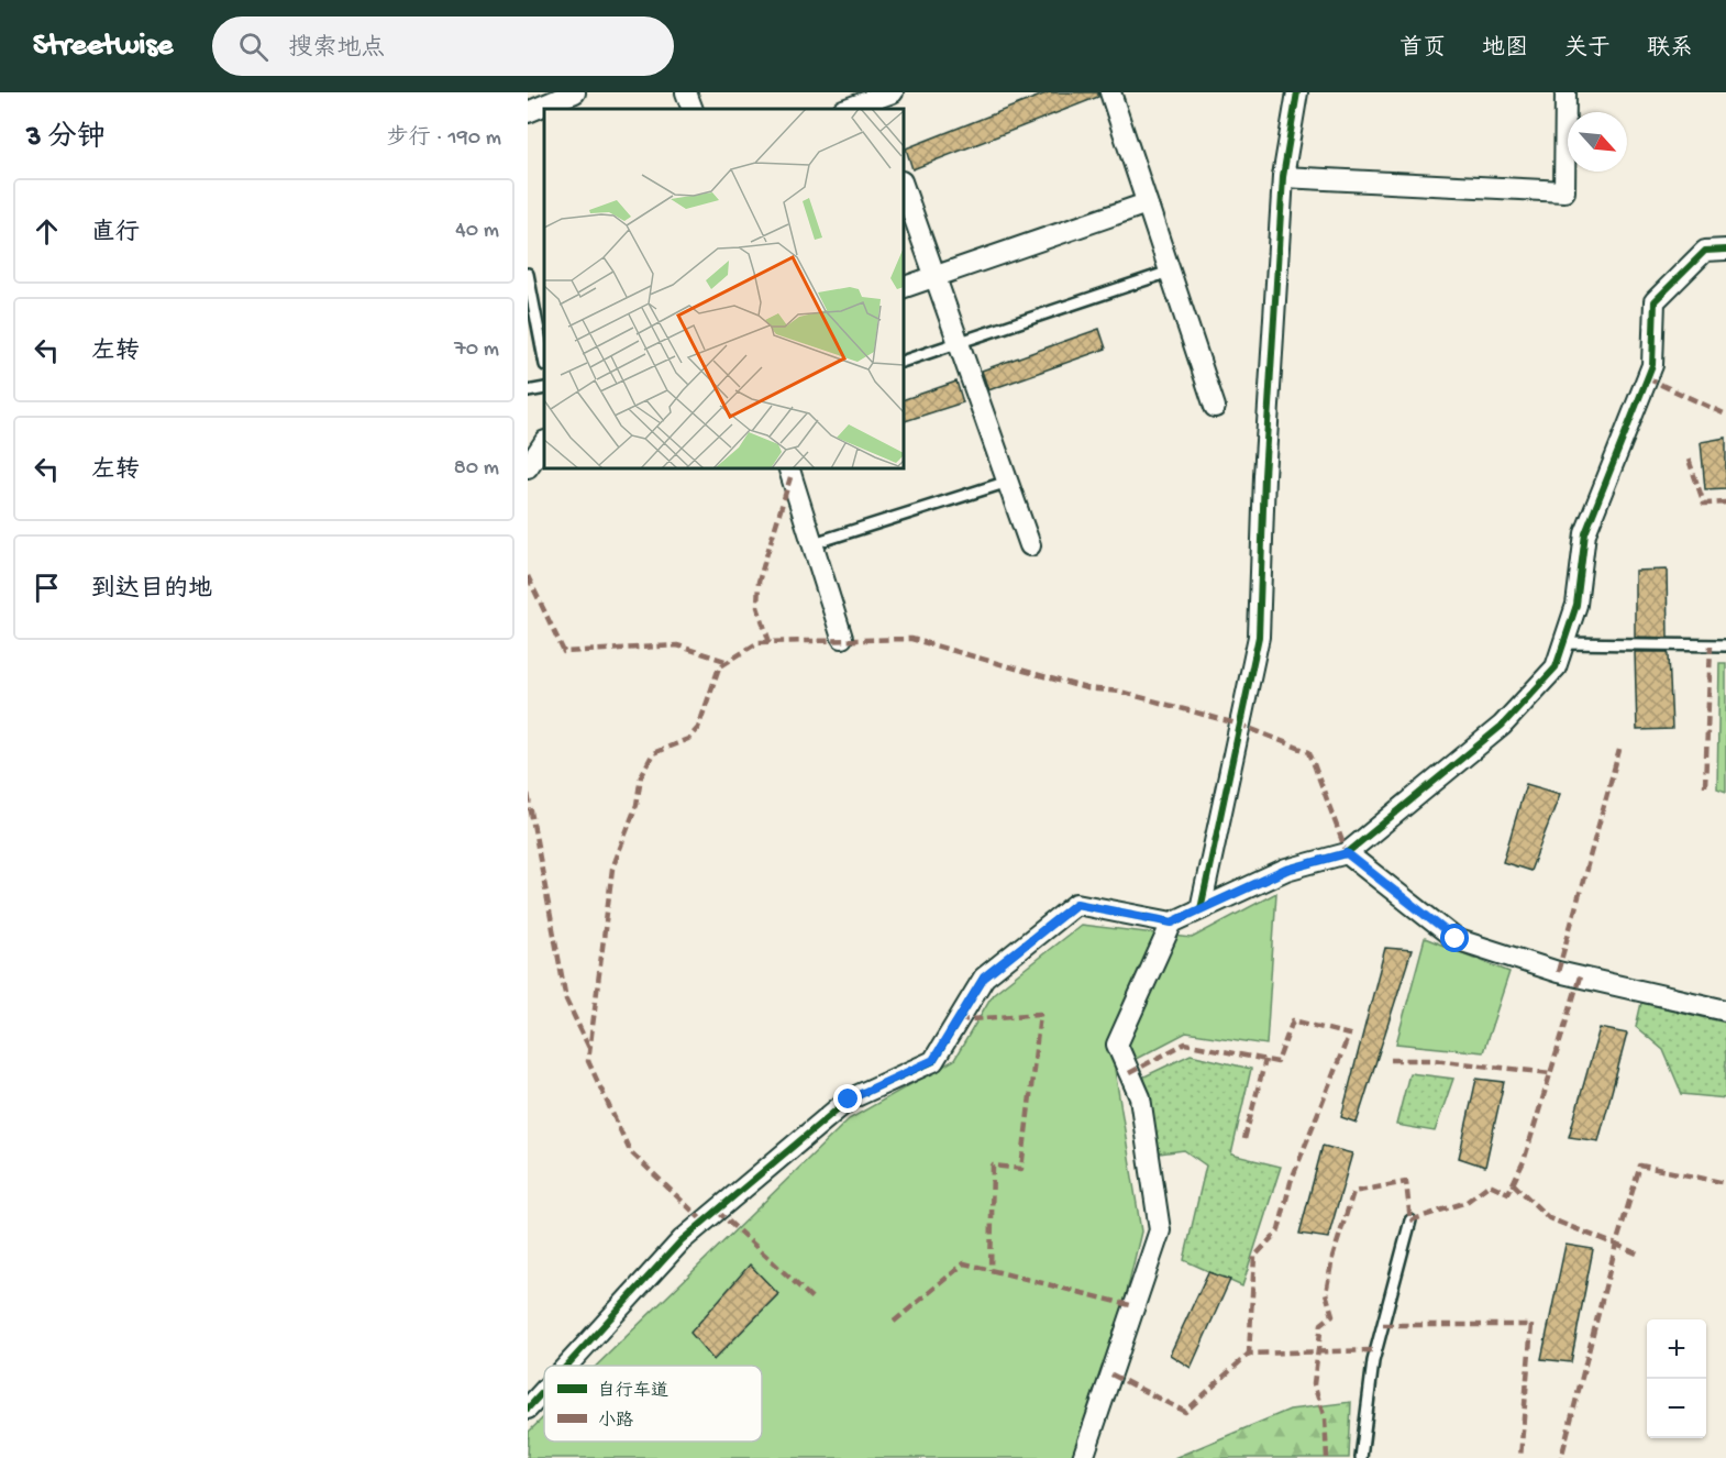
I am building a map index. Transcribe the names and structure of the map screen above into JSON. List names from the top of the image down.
{
  "legend": ["自行车道", "小路"],
  "north": "bottom right",
  "page": {
    "header": "Streetwise",
    "search": "搜索地点",
    "nav": [
      "首页",
      "地图",
      "关于",
      "联系"
    ],
    "heading": ["3 分钟", "步行 · 190 m"],
    "list": [
      ["直行", "40 m"],
      ["左转", "70 m"],
      ["左转", "80 m"],
      "到达目的地"
    ],
    "map_buttons": ["+", "−"]
  }
}
